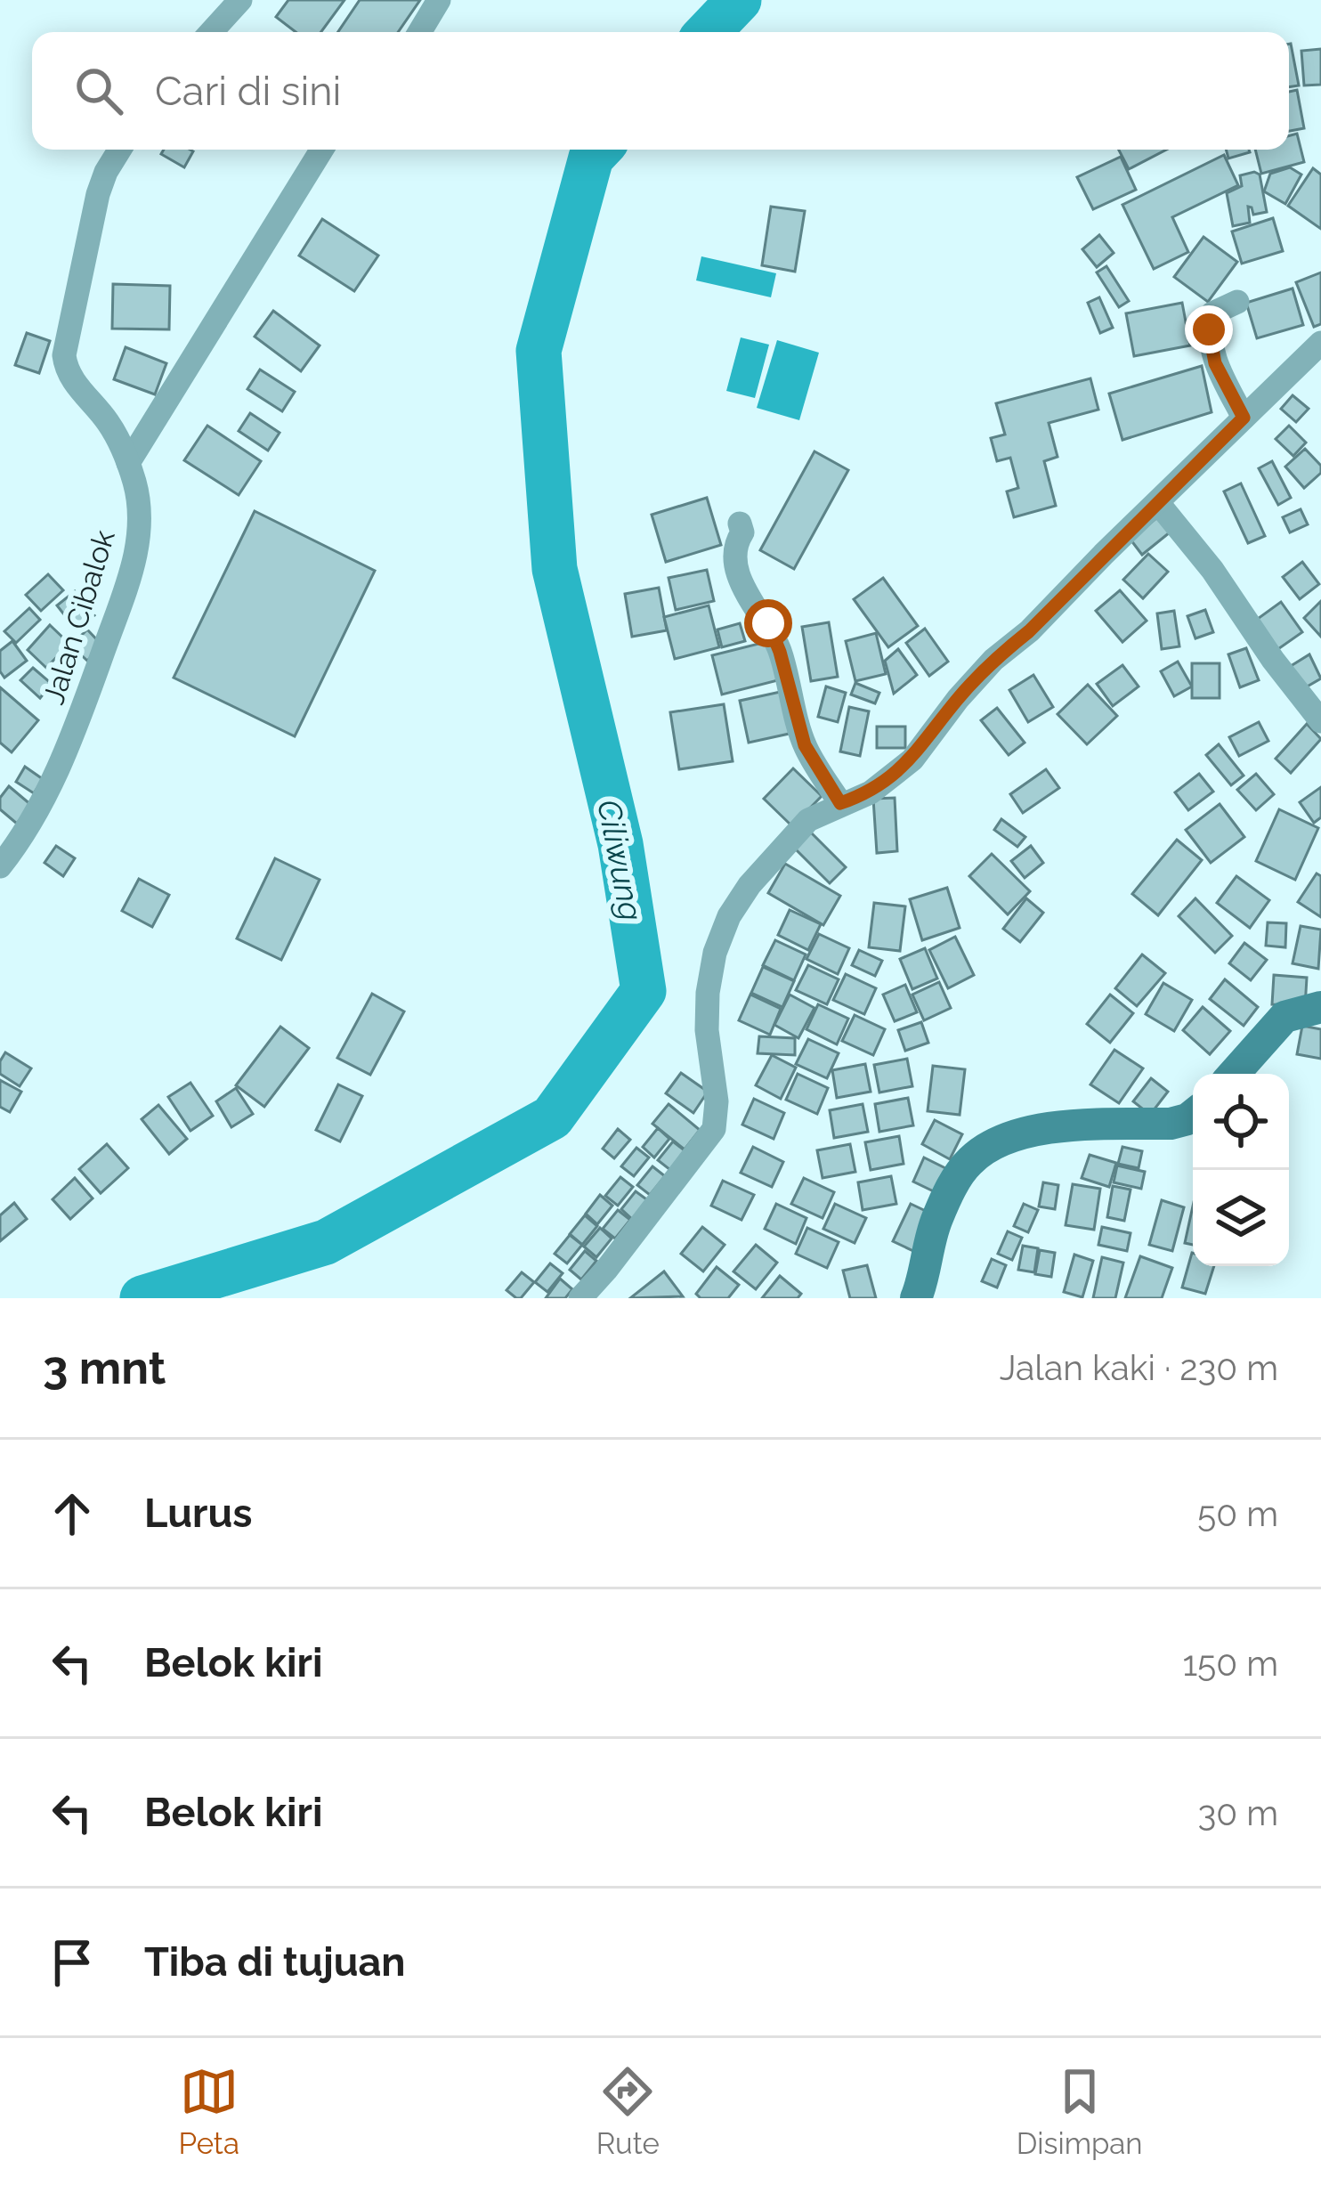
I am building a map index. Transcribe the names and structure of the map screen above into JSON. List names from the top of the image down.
{
  "streets": {
    "street": ["Jalan Cibalok"]
  },
  "water": ["Ciliwung"],
  "page": {
    "search": "Cari di sini",
    "heading": ["3 mnt", "Jalan kaki · 230 m"],
    "list": [
      ["Lurus", "50 m"],
      ["Belok kiri", "150 m"],
      ["Belok kiri", "30 m"],
      "Tiba di tujuan"
    ],
    "nav": ["Peta", "Rute", "Disimpan"]
  }
}
